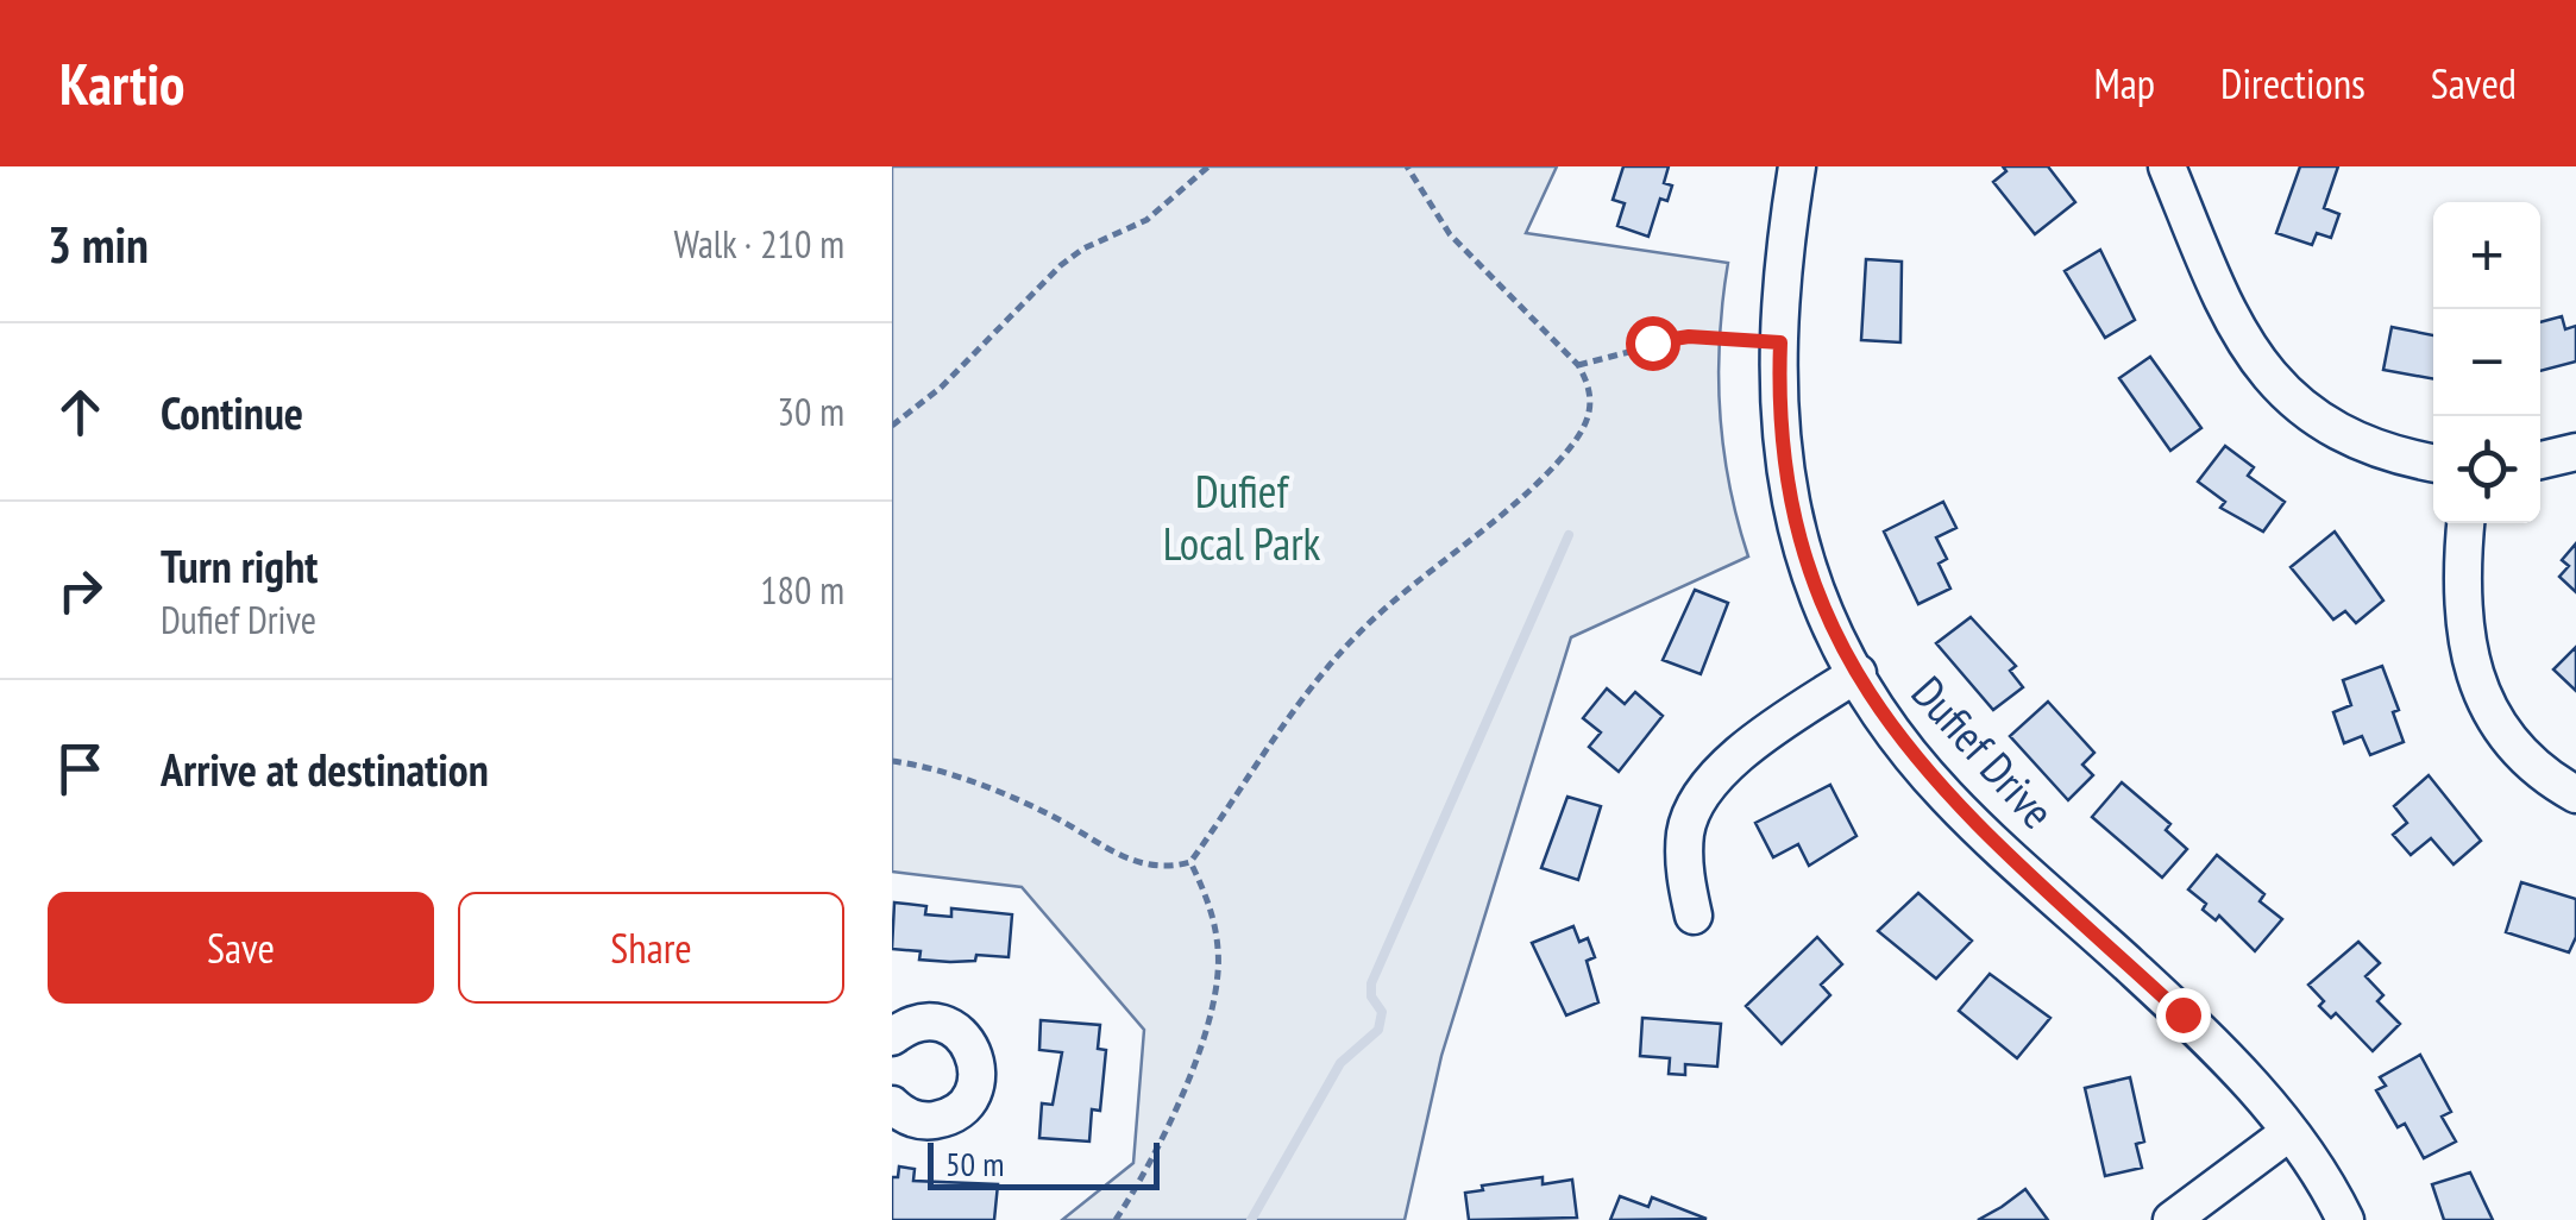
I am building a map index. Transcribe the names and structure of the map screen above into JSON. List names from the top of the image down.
{
  "streets": {
    "street": ["Dufief Drive"]
  },
  "parks": ["Dufief Local Park"],
  "scale_bar": "50 m",
  "page": {
    "header": "Kartio",
    "nav": ["Map", "Directions", "Saved"],
    "heading": ["3 min", "Walk · 210 m"],
    "map_buttons": ["+", "−"],
    "list": [
      ["Continue", "30 m"],
      ["Turn right", "Dufief Drive", "180 m"],
      "Arrive at destination"
    ],
    "buttons": ["Save", "Share"],
    "scale": "50 m"
  }
}
